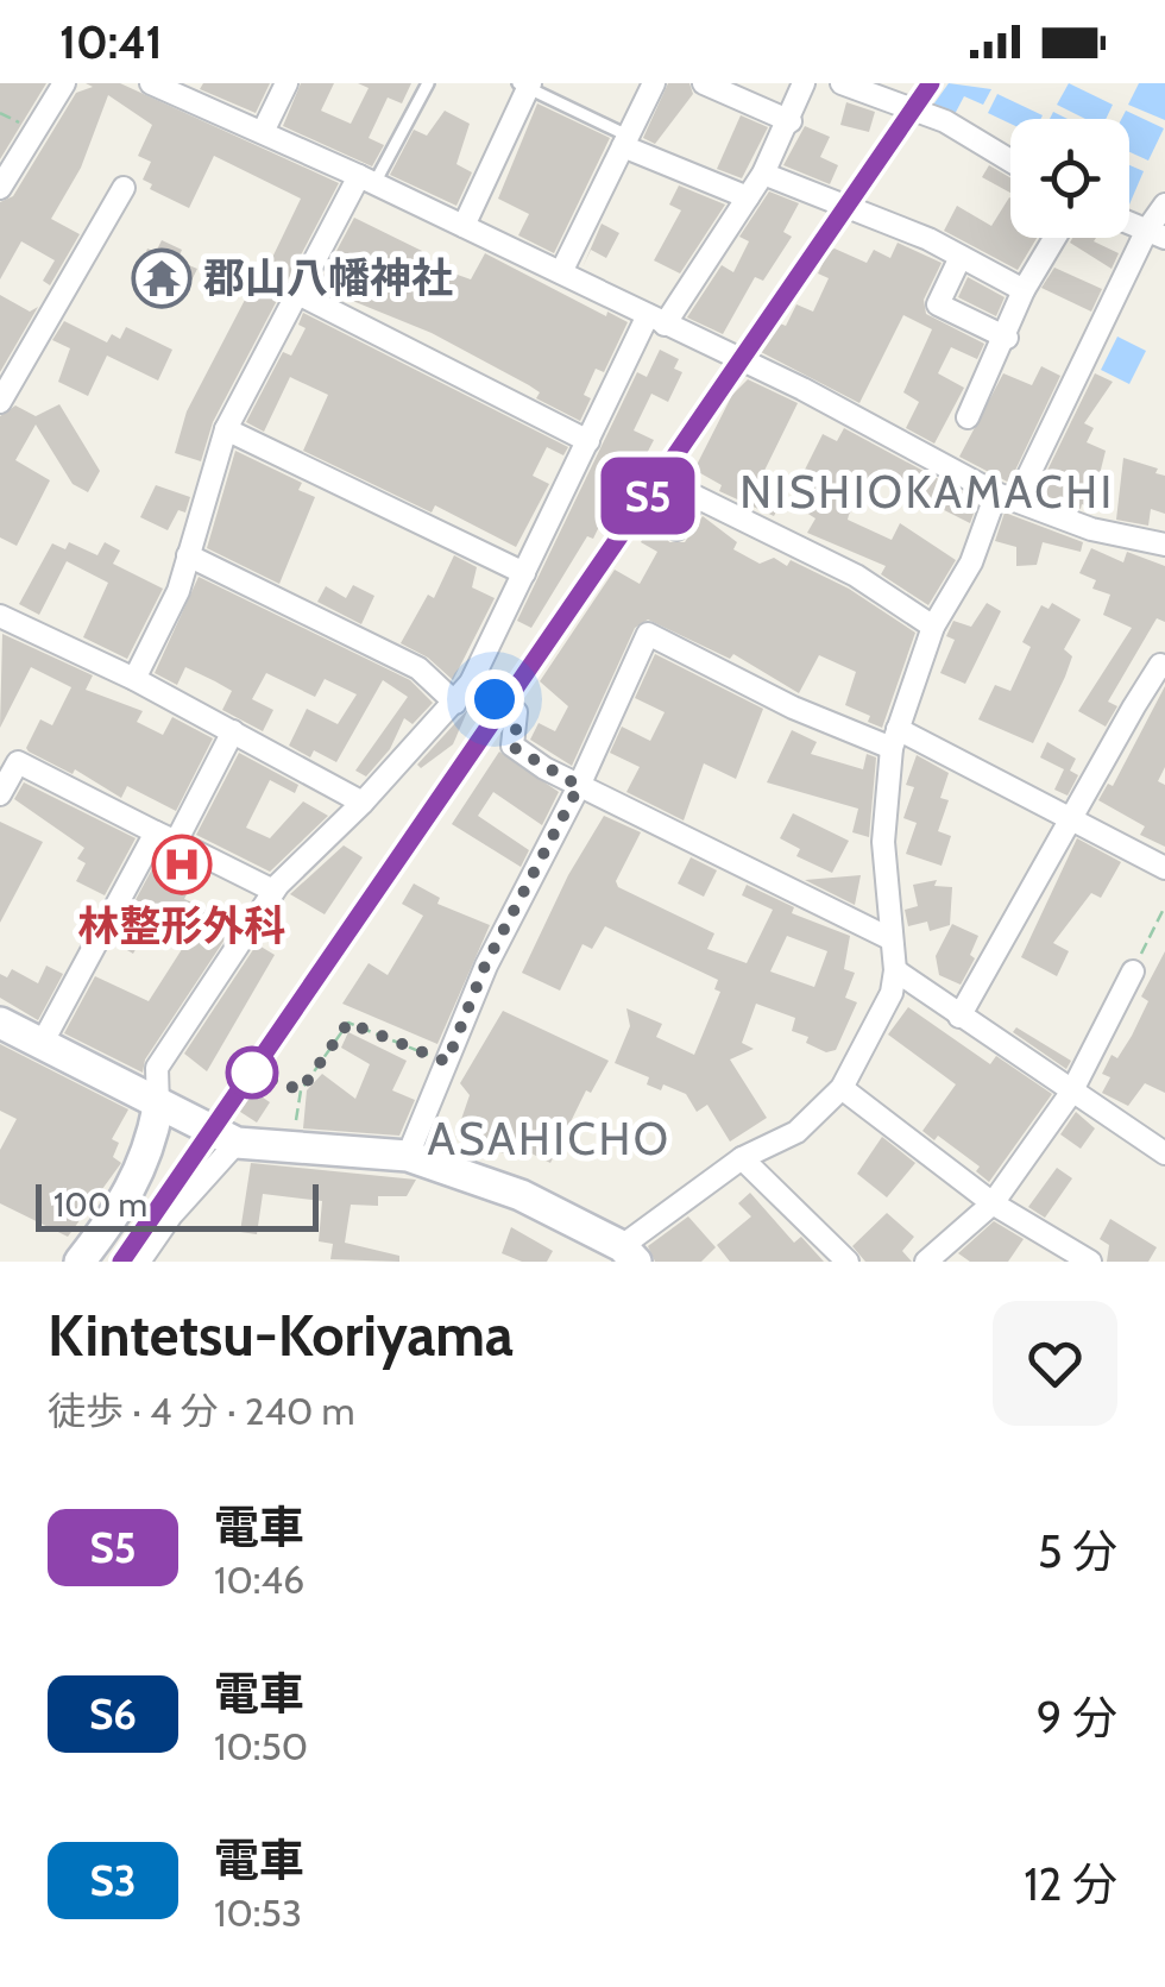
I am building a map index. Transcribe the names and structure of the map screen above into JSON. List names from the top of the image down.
{
  "districts": ["NISHIOKAMACHI", "ASAHICHO"],
  "places": {
    "temple": ["郡山八幡神社"],
    "hospital": ["林整形外科"]
  },
  "scale_bar": "100 m",
  "page": {
    "status": "10:41",
    "on_map": "S5",
    "scale": "100 m",
    "heading": ["Kintetsu-Koriyama", "徒歩 · 4 分 · 240 m"],
    "list": [
      {
        "mark": "S5",
        "name": "電車",
        "note": "10:46",
        "value": "5 分"
      },
      {
        "mark": "S6",
        "name": "電車",
        "note": "10:50",
        "value": "9 分"
      },
      {
        "mark": "S3",
        "name": "電車",
        "note": "10:53",
        "value": "12 分"
      }
    ]
  }
}
